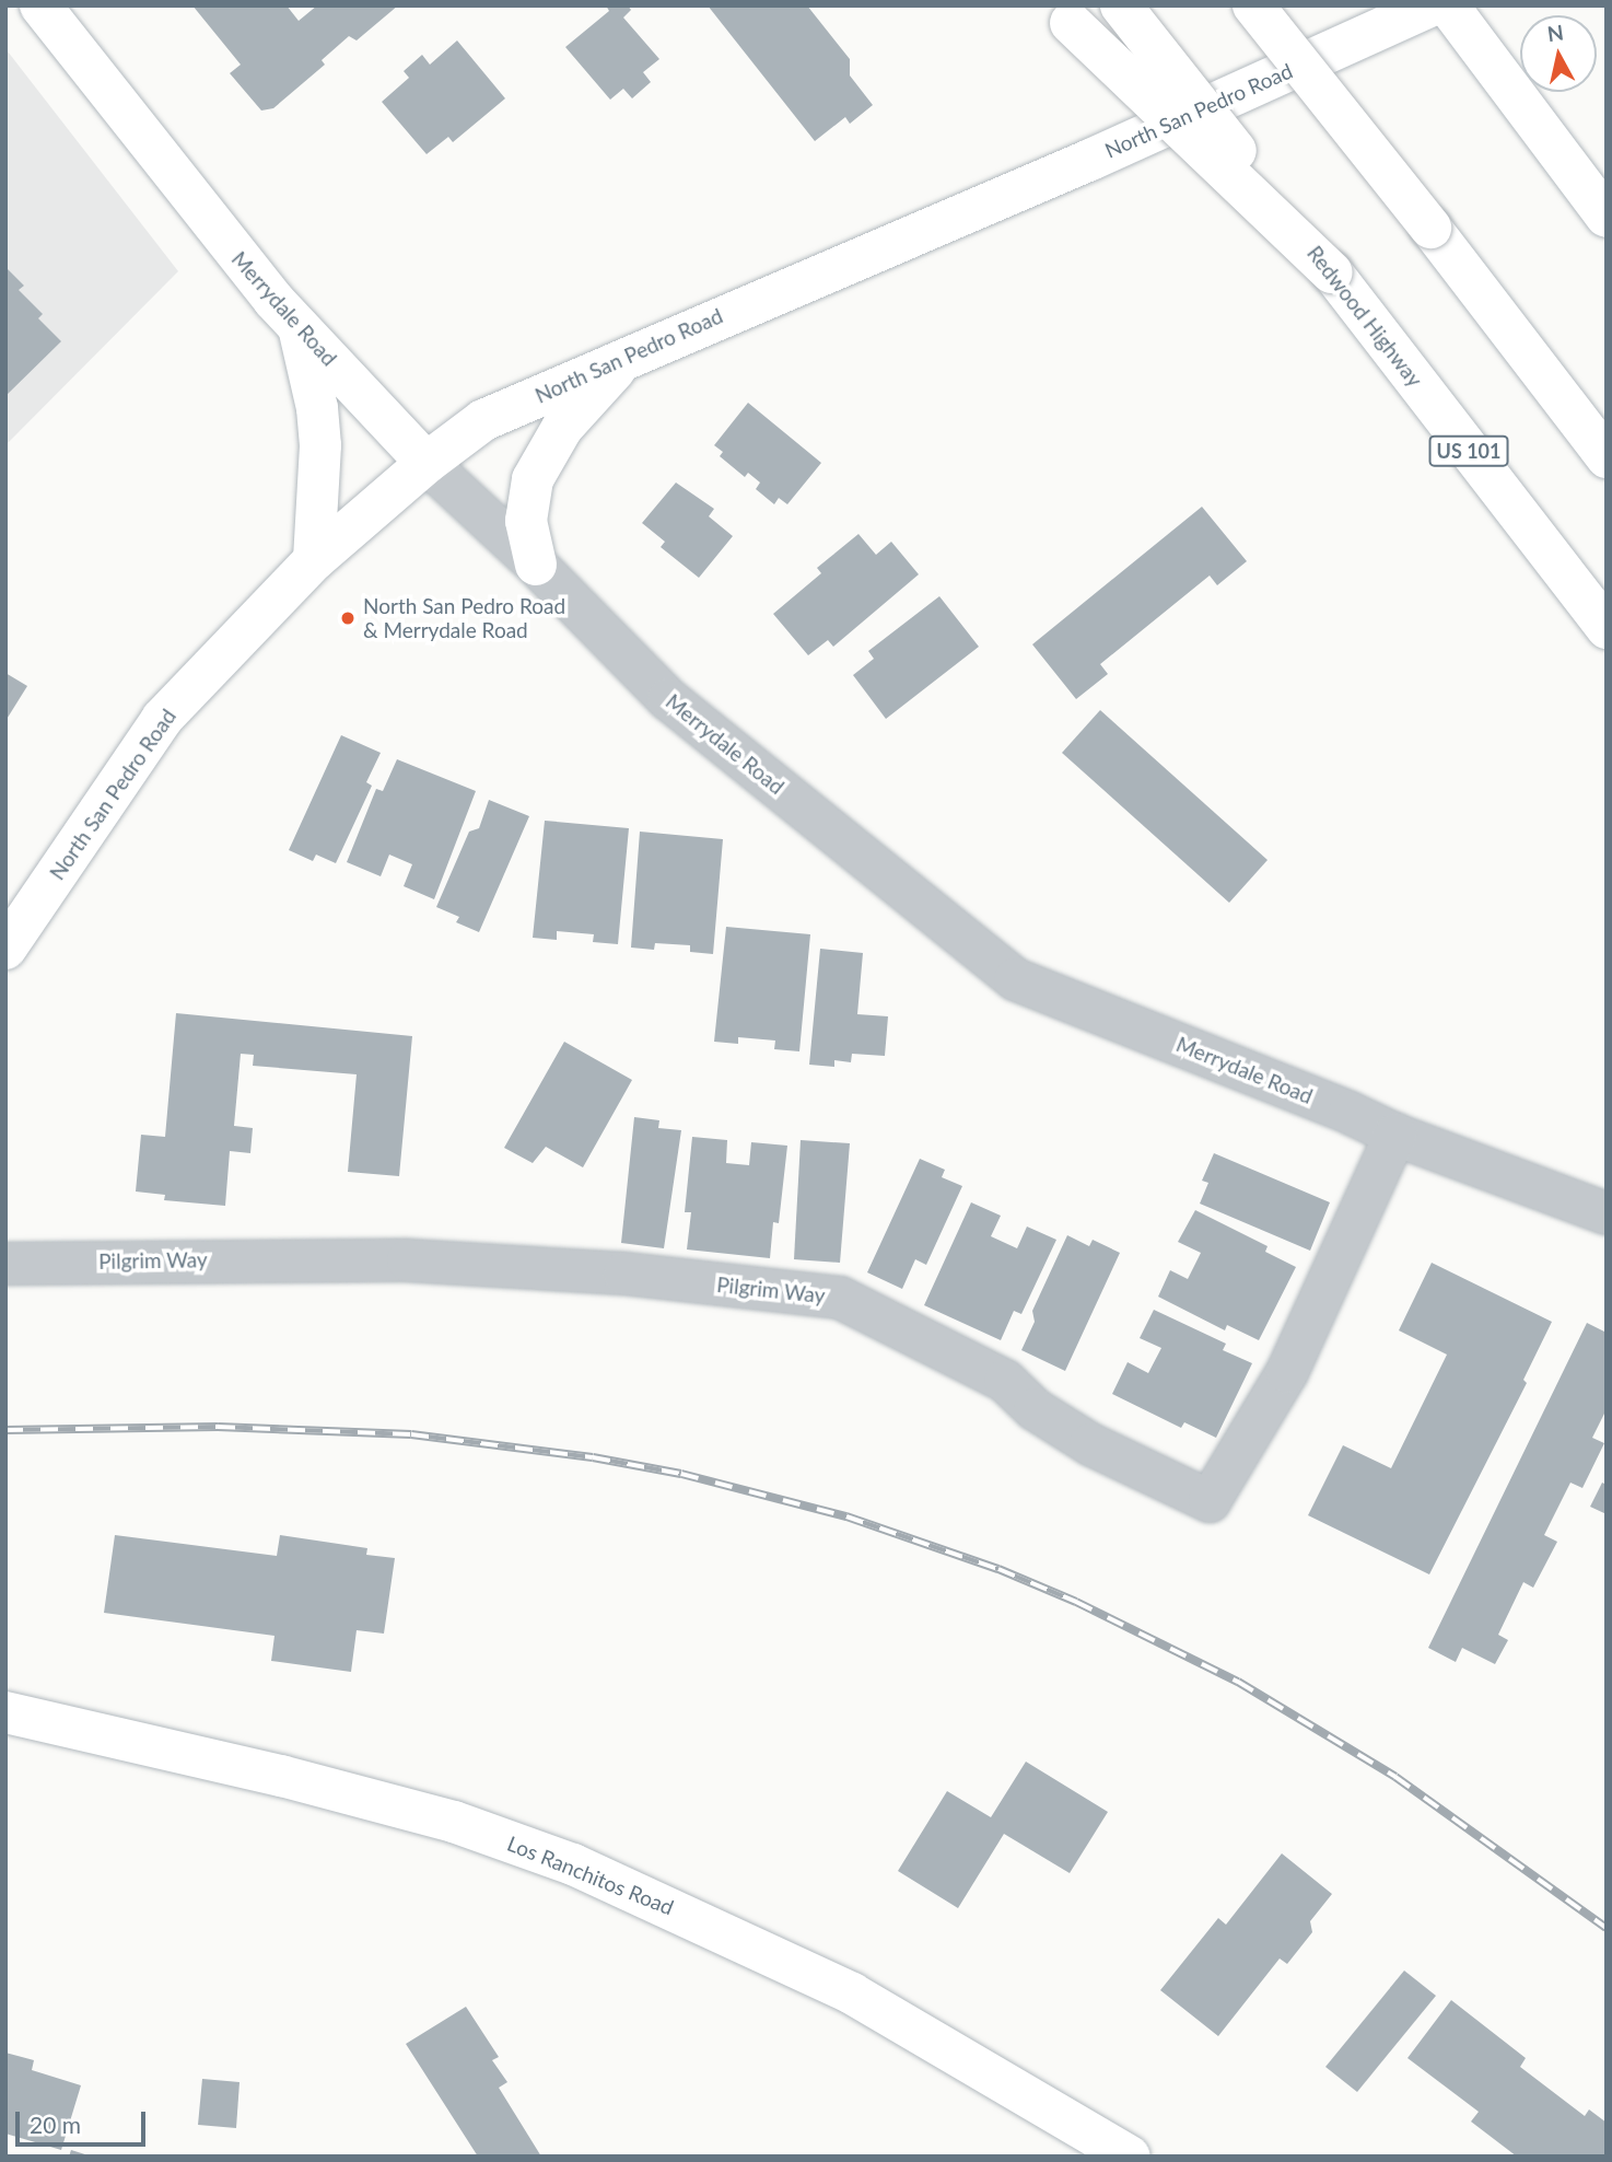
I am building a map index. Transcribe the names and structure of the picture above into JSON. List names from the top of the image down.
{
  "streets": {
    "main road": [
      "North San Pedro Road",
      "Merrydale Road",
      "Redwood Highway",
      "US 101",
      "Los Ranchitos Road"
    ],
    "street": ["Pilgrim Way"]
  },
  "crossings": [
    ["North San Pedro Road", "Merrydale Road"],
    ["Merrydale Road", "Pilgrim Way"]
  ],
  "places": ["North San Pedro Road & Merrydale Road"],
  "scale_bar": "20 m",
  "north": "top"
}
